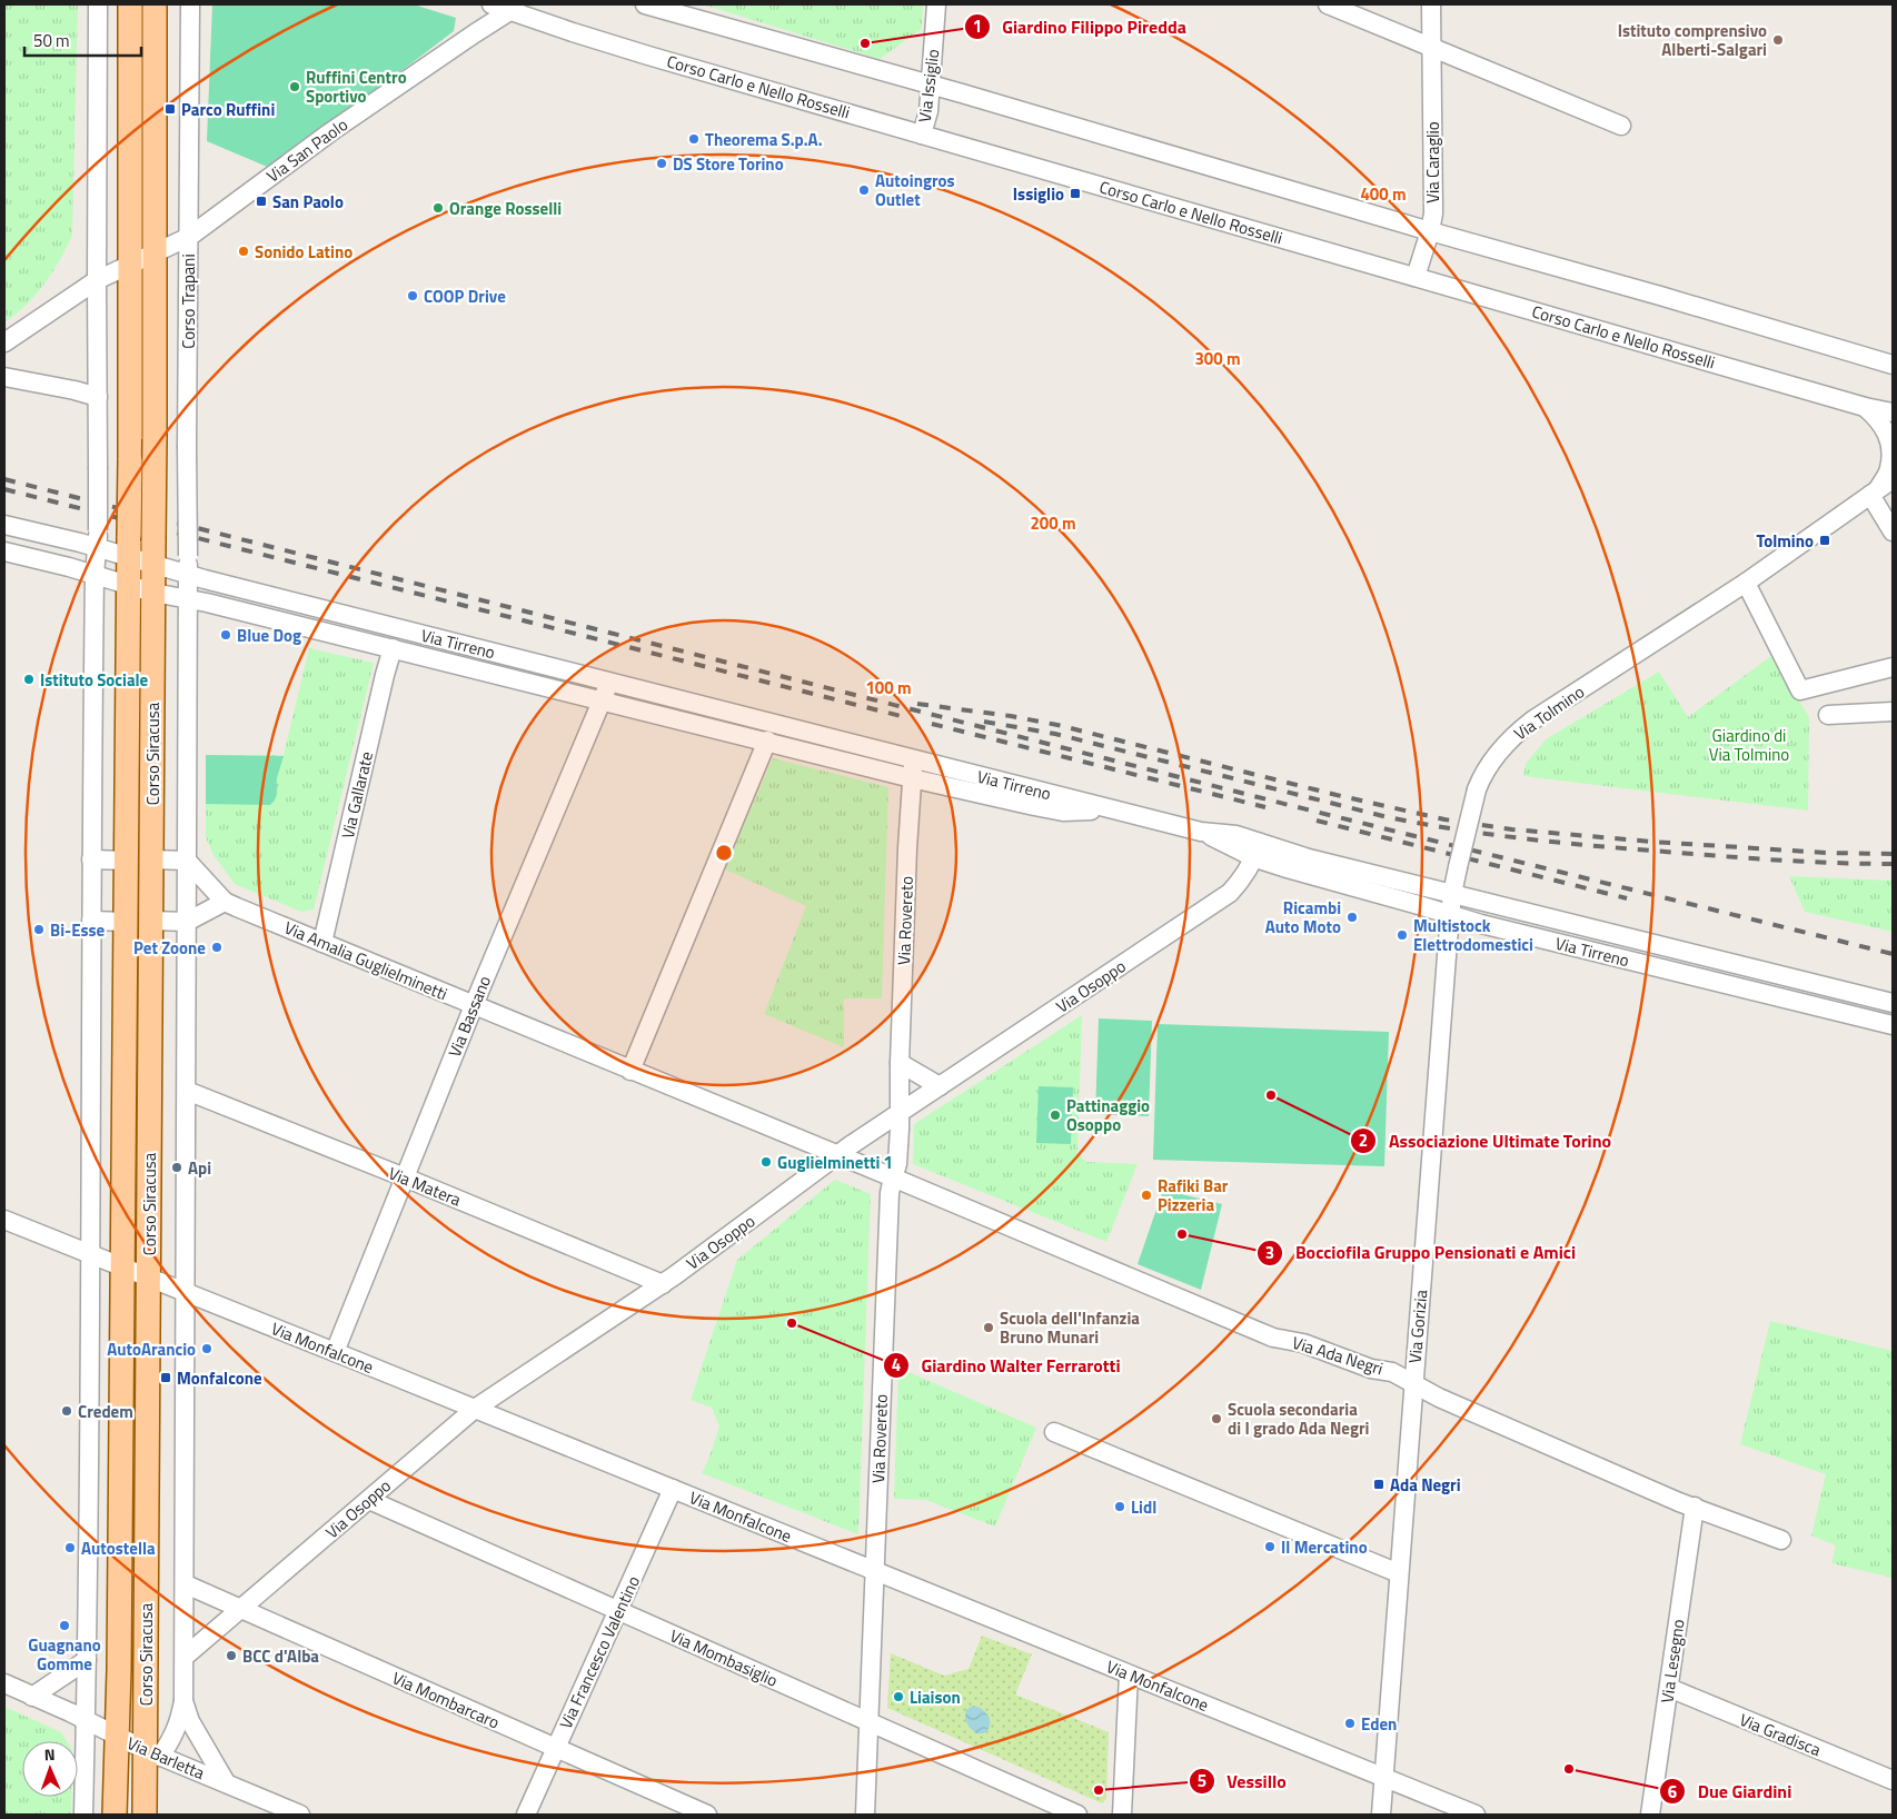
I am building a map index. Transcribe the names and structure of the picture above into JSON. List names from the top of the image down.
{
  "streets": {
    "main road": ["Corso Trapani", "Corso Siracusa"],
    "street": [
      "Via Issiglio",
      "Corso Carlo e Nello Rosselli",
      "Via San Paolo",
      "Via Caraglio",
      "Via Tirreno",
      "Via Tolmino",
      "Via Gallarate",
      "Via Rovereto",
      "Via Amalia Guglielminetti",
      "Via Osoppo",
      "Via Bassano",
      "Via Matera",
      "Via Gorizia",
      "Via Monfalcone",
      "Via Ada Negri",
      "Via Francesco Valentino",
      "Via Mombasiglio",
      "Via Lesegno",
      "Via Mombarcaro",
      "Via Gradisca",
      "Via Barletta"
    ]
  },
  "crossings": [
    ["Via Issiglio", "Corso Carlo e Nello Rosselli"],
    ["Corso Carlo e Nello Rosselli", "Via San Paolo"],
    ["Corso Carlo e Nello Rosselli", "Via Caraglio"],
    ["Via San Paolo", "Corso Trapani"],
    ["Corso Trapani", "Via Tirreno"],
    ["Corso Trapani", "Corso Siracusa"],
    ["Via Tirreno", "Via Tolmino"],
    ["Via Tirreno", "Corso Siracusa"],
    ["Via Tirreno", "Via Gallarate"],
    ["Via Tirreno", "Via Rovereto"],
    ["Via Tirreno", "Via Osoppo"],
    ["Via Tirreno", "Via Bassano"],
    ["Via Tirreno", "Via Gorizia"],
    ["Via Tolmino", "Via Gorizia"],
    ["Corso Siracusa", "Via Amalia Guglielminetti"],
    ["Corso Siracusa", "Via Osoppo"],
    ["Corso Siracusa", "Via Matera"],
    ["Corso Siracusa", "Via Monfalcone"],
    ["Corso Siracusa", "Via Mombarcaro"],
    ["Corso Siracusa", "Via Barletta"],
    ["Via Gallarate", "Via Amalia Guglielminetti"],
    ["Via Rovereto", "Via Amalia Guglielminetti"],
    ["Via Rovereto", "Via Osoppo"],
    ["Via Rovereto", "Via Monfalcone"],
    ["Via Rovereto", "Via Ada Negri"],
    ["Via Rovereto", "Via Mombasiglio"],
    ["Via Amalia Guglielminetti", "Via Osoppo"],
    ["Via Amalia Guglielminetti", "Via Bassano"],
    ["Via Amalia Guglielminetti", "Via Ada Negri"],
    ["Via Osoppo", "Via Matera"],
    ["Via Osoppo", "Via Monfalcone"],
    ["Via Osoppo", "Via Mombasiglio"],
    ["Via Osoppo", "Via Mombarcaro"],
    ["Via Bassano", "Via Matera"],
    ["Via Bassano", "Via Monfalcone"],
    ["Via Gorizia", "Via Monfalcone"],
    ["Via Gorizia", "Via Ada Negri"],
    ["Via Monfalcone", "Via Francesco Valentino"],
    ["Via Ada Negri", "Via Lesegno"],
    ["Via Francesco Valentino", "Via Mombasiglio"],
    ["Via Francesco Valentino", "Via Mombarcaro"],
    ["Via Lesegno", "Via Gradisca"]
  ],
  "parks": ["Giardino di Via Tolmino"],
  "places": {
    "other": [
      "Istituto comprensivo Alberti-Salgari",
      "Giardino Filippo Piredda",
      "Ruffini Centro Sportivo",
      "Theorema S.p.A.",
      "DS Store Torino",
      "Autoingros Outlet",
      "Orange Rosselli",
      "Sonido Latino",
      "COOP Drive",
      "Blue Dog",
      "Istituto Sociale",
      "Ricambi Auto Moto",
      "Bi-Esse",
      "Multistock Elettrodomestici",
      "Pet Zoone",
      "Associazione Ultimate Torino",
      "Pattinaggio Osoppo",
      "Guglielminetti 1",
      "Api",
      "Rafiki Bar Pizzeria",
      "Bocciofila Gruppo Pensionati e Amici",
      "Giardino Walter Ferrarotti",
      "Scuola dell'Infanzia Bruno Munari",
      "AutoArancio",
      "Credem",
      "Scuola secondaria di I grado Ada Negri",
      "Lidl",
      "Il Mercatino",
      "Autostella",
      "Guagnano Gomme",
      "BCC d'Alba",
      "Liaison",
      "Eden",
      "Due Giardini",
      "Vessillo"
    ],
    "transit": [
      "Parco Ruffini",
      "Issiglio",
      "San Paolo",
      "Tolmino",
      "Monfalcone",
      "Ada Negri"
    ]
  },
  "scale_bar": "50 m",
  "north": "top",
  "rings": [
    "400 m",
    "300 m",
    "200 m",
    "100 m"
  ]
}
